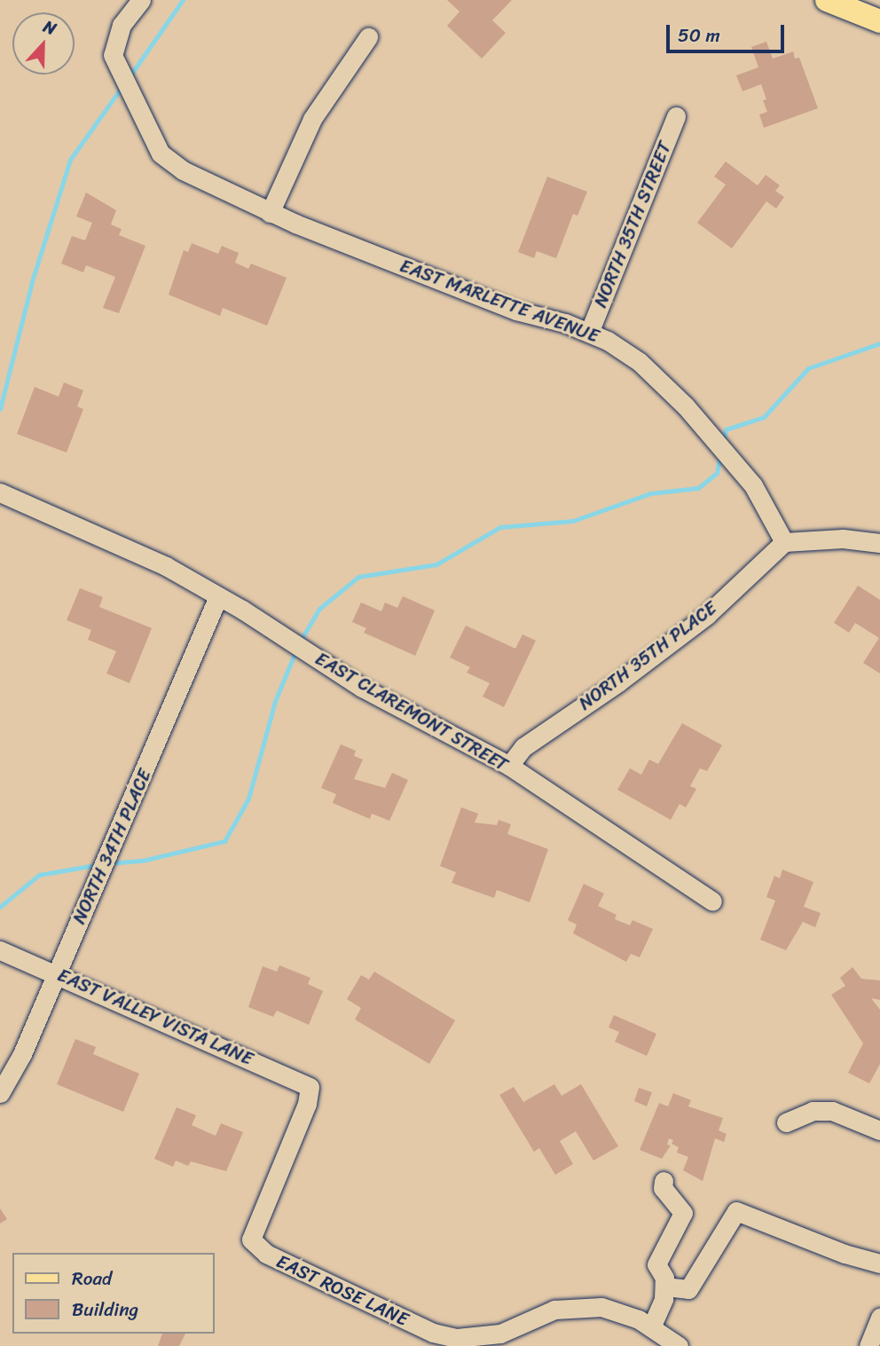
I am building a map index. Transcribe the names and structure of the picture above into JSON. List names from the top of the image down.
{
  "streets": {
    "street": [
      "NORTH 35TH STREET",
      "EAST MARLETTE AVENUE",
      "NORTH 35TH PLACE",
      "EAST CLAREMONT STREET",
      "NORTH 34TH PLACE",
      "EAST VALLEY VISTA LANE",
      "EAST ROSE LANE"
    ]
  },
  "crossings": [
    ["NORTH 35TH STREET", "EAST MARLETTE AVENUE"],
    ["EAST MARLETTE AVENUE", "NORTH 35TH PLACE"],
    ["NORTH 35TH PLACE", "EAST CLAREMONT STREET"],
    ["EAST CLAREMONT STREET", "NORTH 34TH PLACE"],
    ["NORTH 34TH PLACE", "EAST VALLEY VISTA LANE"],
    ["EAST VALLEY VISTA LANE", "EAST ROSE LANE"]
  ],
  "legend": ["Road", "Building"],
  "scale_bar": "50 m",
  "north": "top"
}
